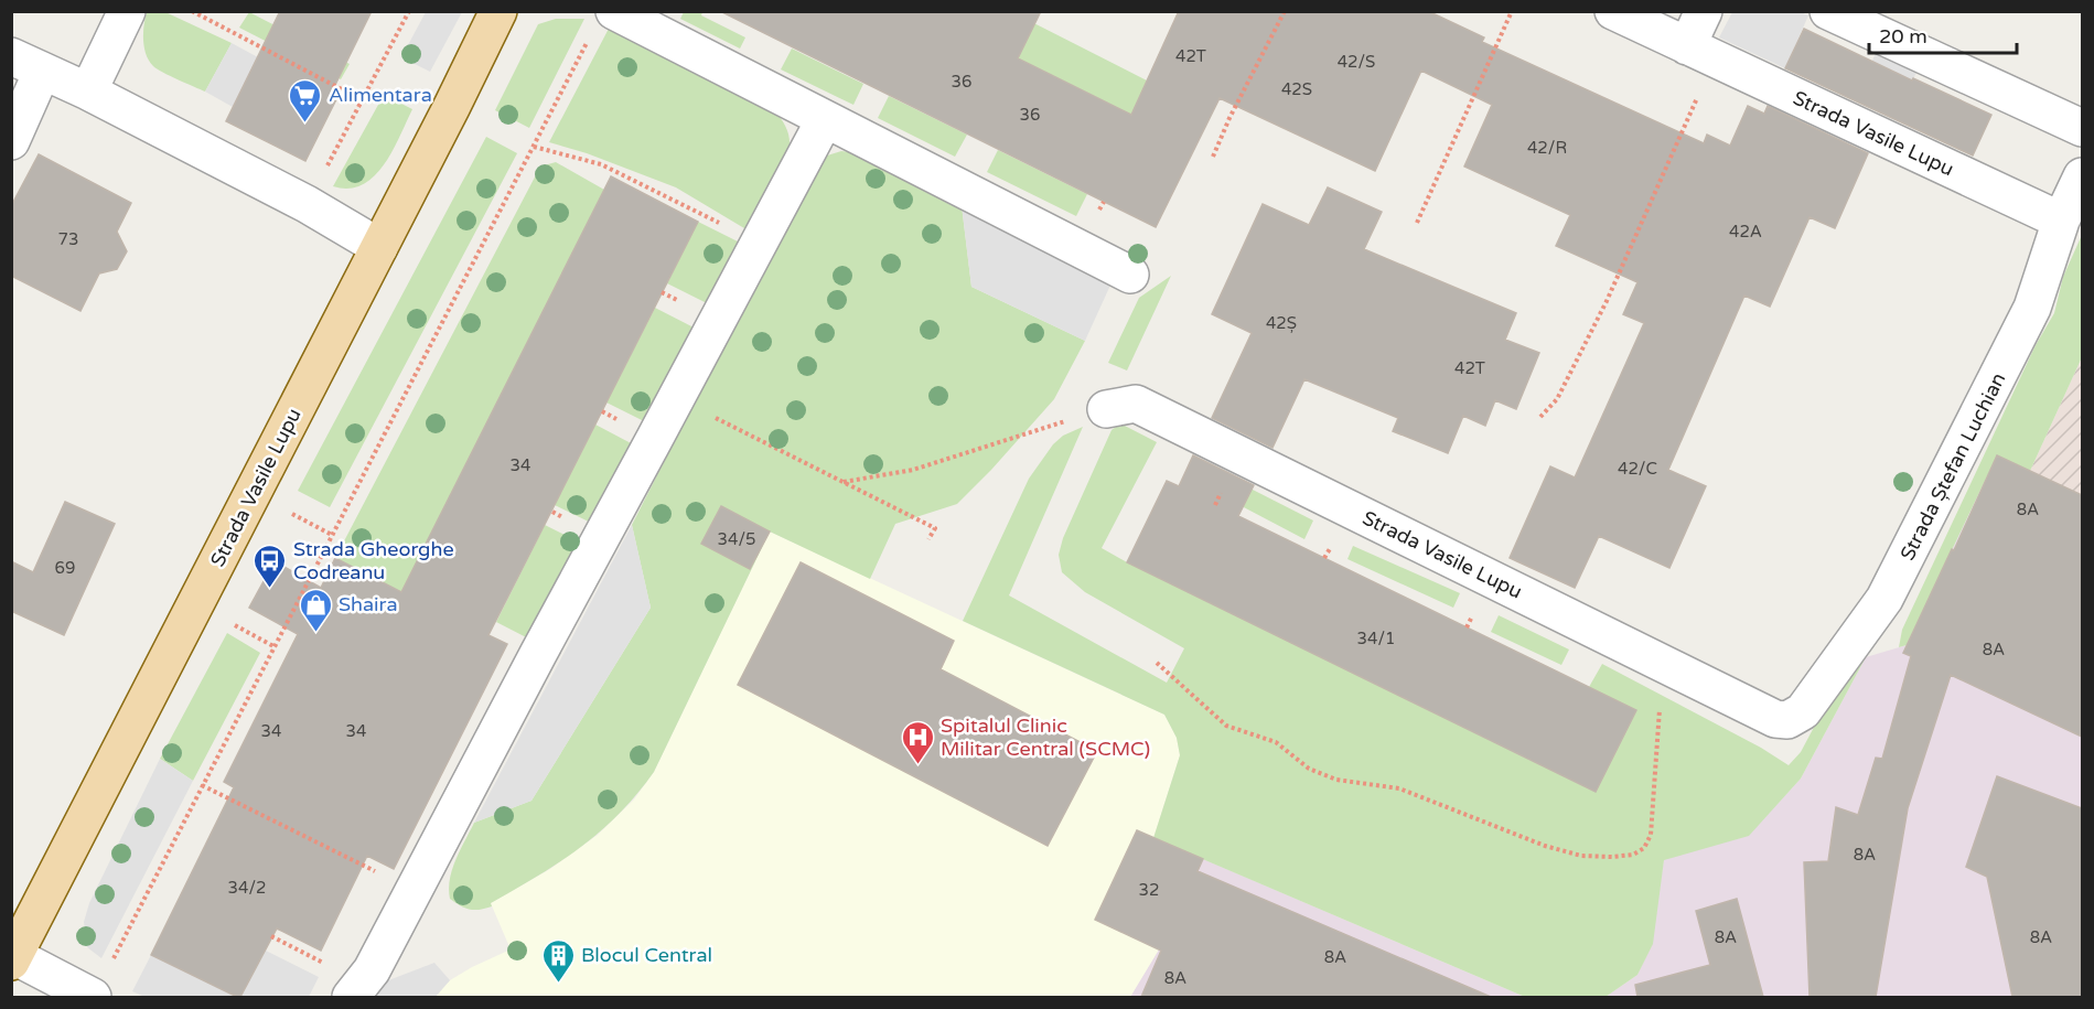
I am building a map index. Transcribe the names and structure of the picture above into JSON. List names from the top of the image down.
{
  "streets": {
    "main road": ["Strada Vasile Lupu"],
    "street": ["Strada Ștefan Luchian"]
  },
  "crossings": [
    ["Strada Vasile Lupu", "Strada Ștefan Luchian"]
  ],
  "places": {
    "supermarket": ["Alimentara"],
    "bus stop": ["Strada Gheorghe Codreanu"],
    "shop": ["Shaira"],
    "hospital": ["Spitalul Clinic Militar Central (SCMC)"],
    "building": ["Blocul Central"]
  },
  "house_numbers": [
    "42T",
    "42/S",
    "36",
    "42S",
    "36",
    "42/R",
    "42A",
    "73",
    "42Ș",
    "42T",
    "34",
    "42/C",
    "8A",
    "34/5",
    "69",
    "34/1",
    "8A",
    "34",
    "34",
    "8A",
    "34/2",
    "32",
    "8A",
    "8A",
    "8A",
    "8A"
  ],
  "scale_bar": "20 m"
}
